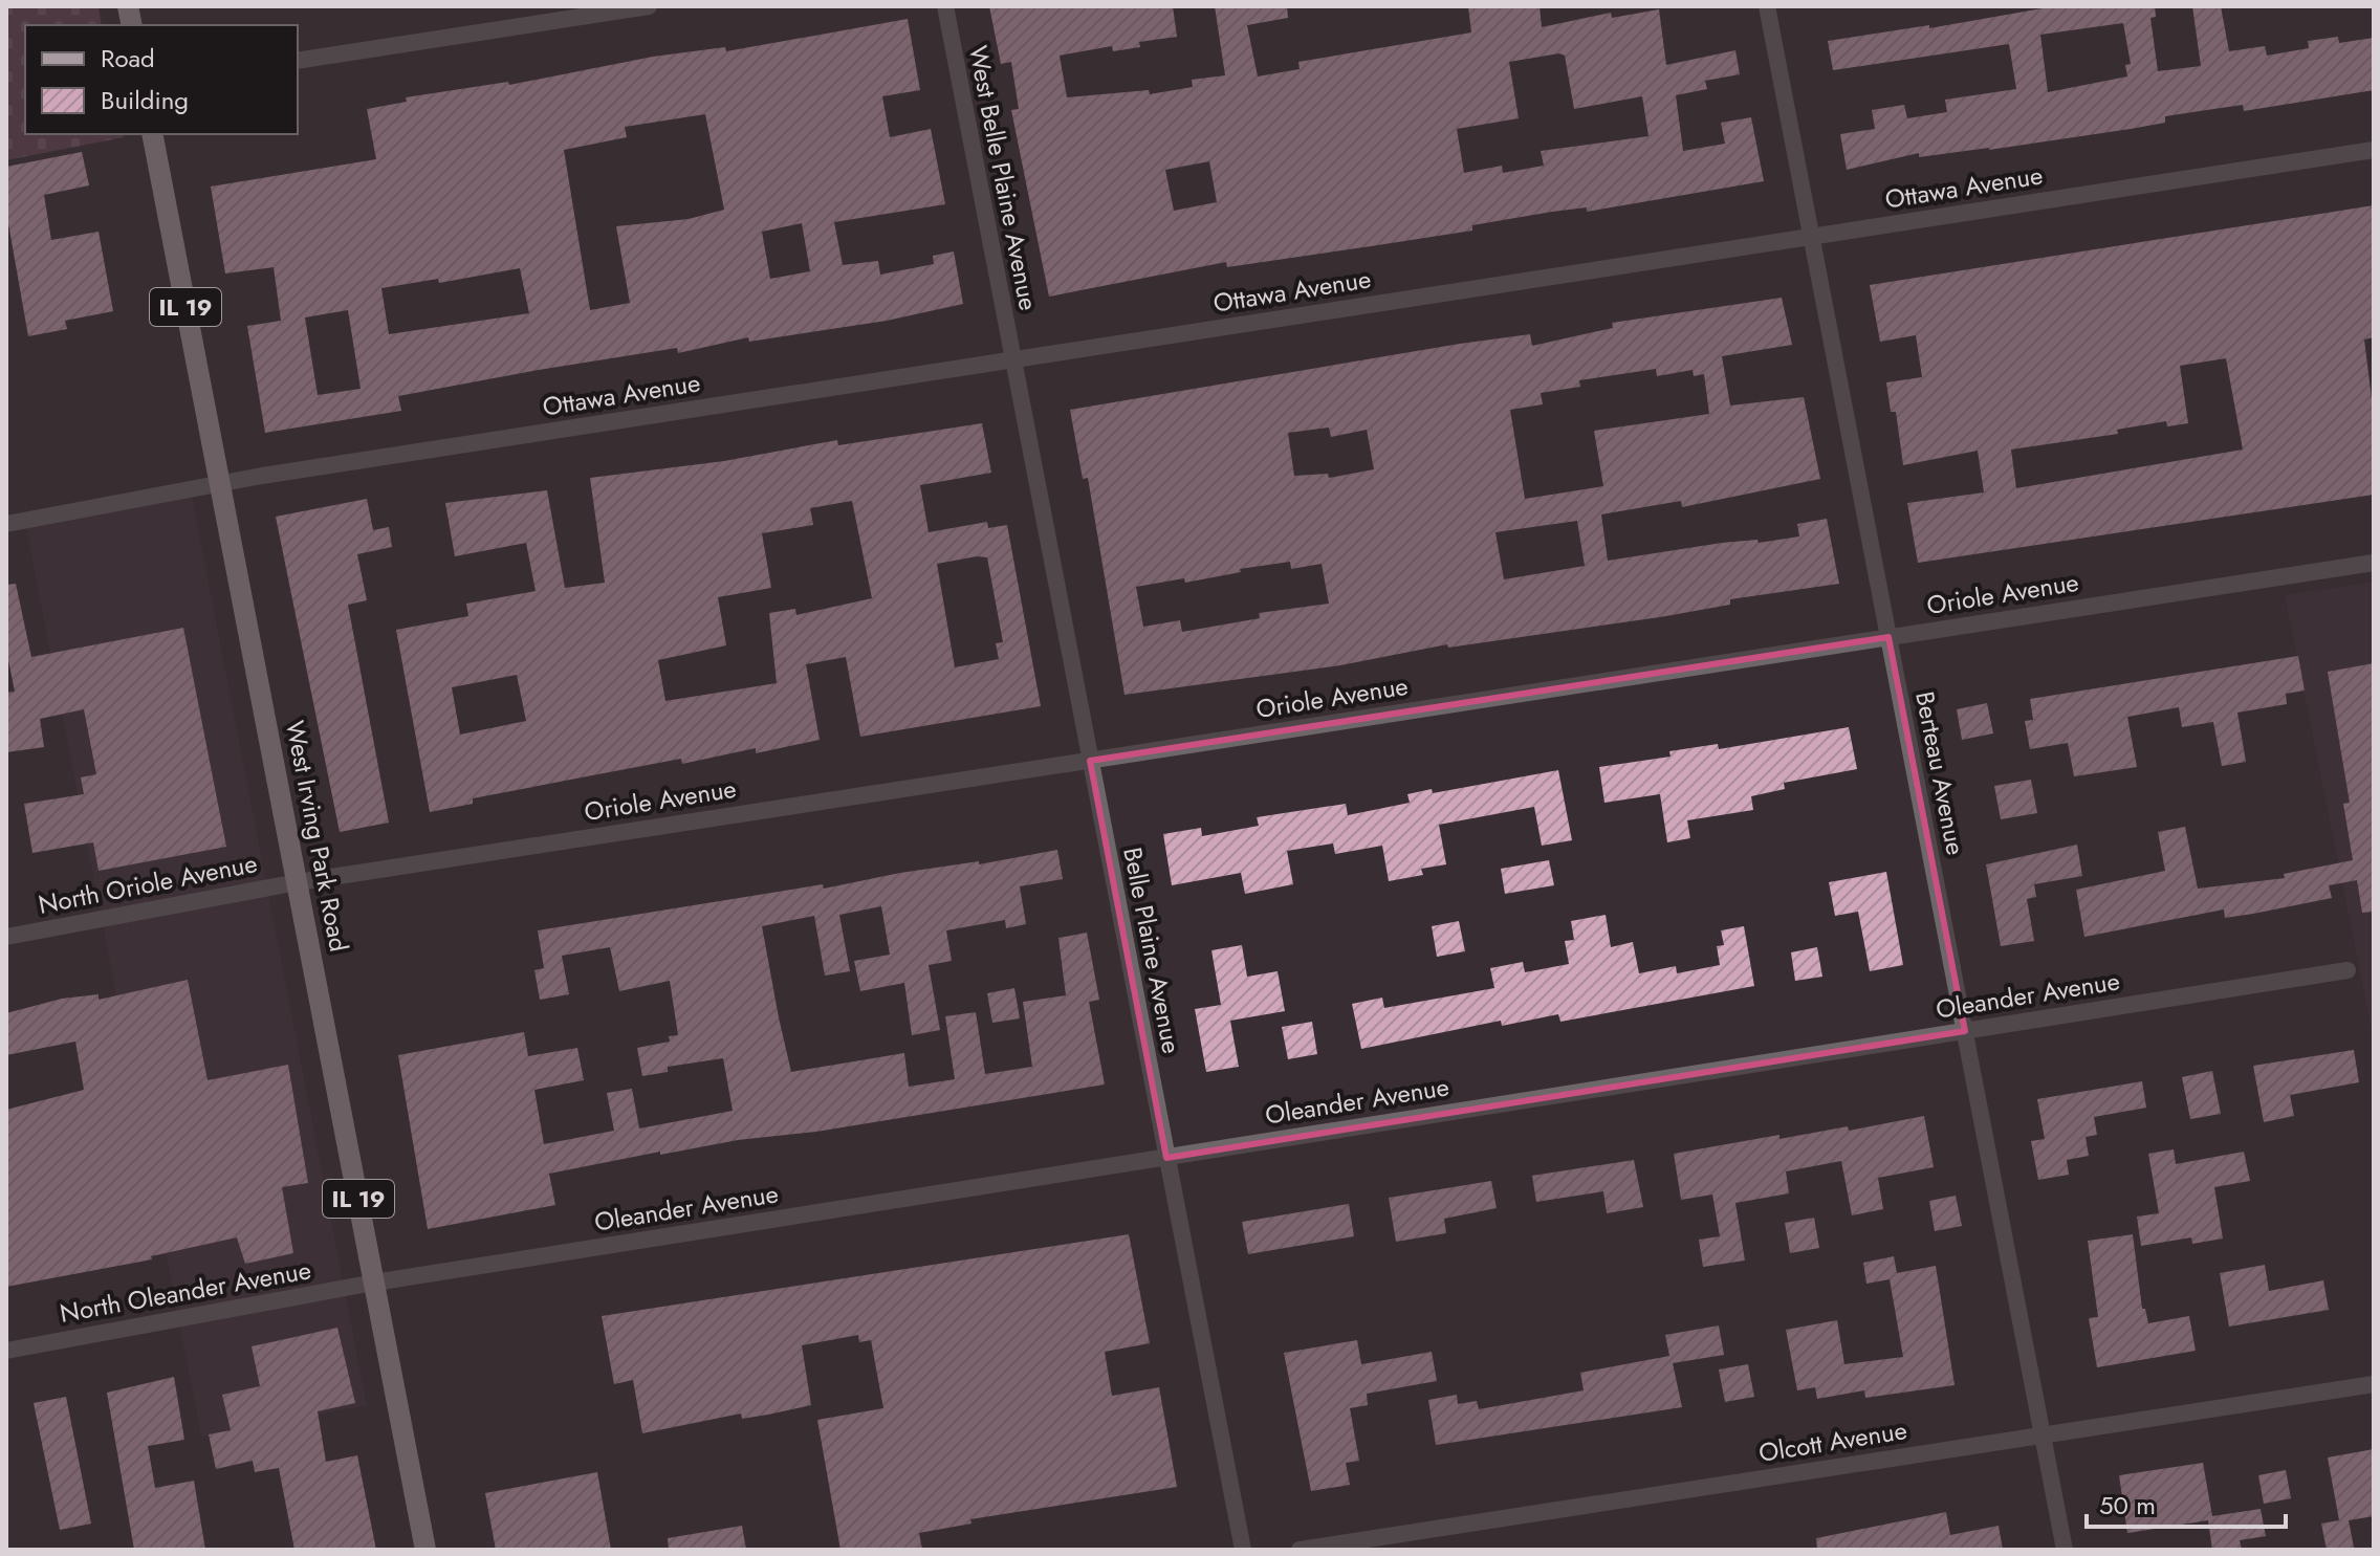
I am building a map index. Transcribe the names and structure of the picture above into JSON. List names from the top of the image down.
{
  "streets": {
    "main road": ["IL 19", "West Irving Park Road"],
    "street": [
      "West Belle Plaine Avenue",
      "Ottawa Avenue",
      "Oriole Avenue",
      "Berteau Avenue",
      "North Oriole Avenue",
      "Belle Plaine Avenue",
      "Oleander Avenue",
      "North Oleander Avenue",
      "Olcott Avenue"
    ]
  },
  "crossings": [
    ["West Belle Plaine Avenue", "Ottawa Avenue"],
    ["West Belle Plaine Avenue", "Belle Plaine Avenue"],
    ["Ottawa Avenue", "Berteau Avenue"],
    ["Ottawa Avenue", "West Irving Park Road"],
    ["Ottawa Avenue", "Belle Plaine Avenue"],
    ["Oriole Avenue", "Berteau Avenue"],
    ["Oriole Avenue", "West Irving Park Road"],
    ["Oriole Avenue", "North Oriole Avenue"],
    ["Oriole Avenue", "Belle Plaine Avenue"],
    ["Berteau Avenue", "Oleander Avenue"],
    ["Berteau Avenue", "Olcott Avenue"],
    ["West Irving Park Road", "North Oriole Avenue"],
    ["West Irving Park Road", "Oleander Avenue"],
    ["West Irving Park Road", "North Oleander Avenue"],
    ["Belle Plaine Avenue", "Oleander Avenue"],
    ["Oleander Avenue", "North Oleander Avenue"]
  ],
  "legend": ["Road", "Building"],
  "scale_bar": "50 m"
}
